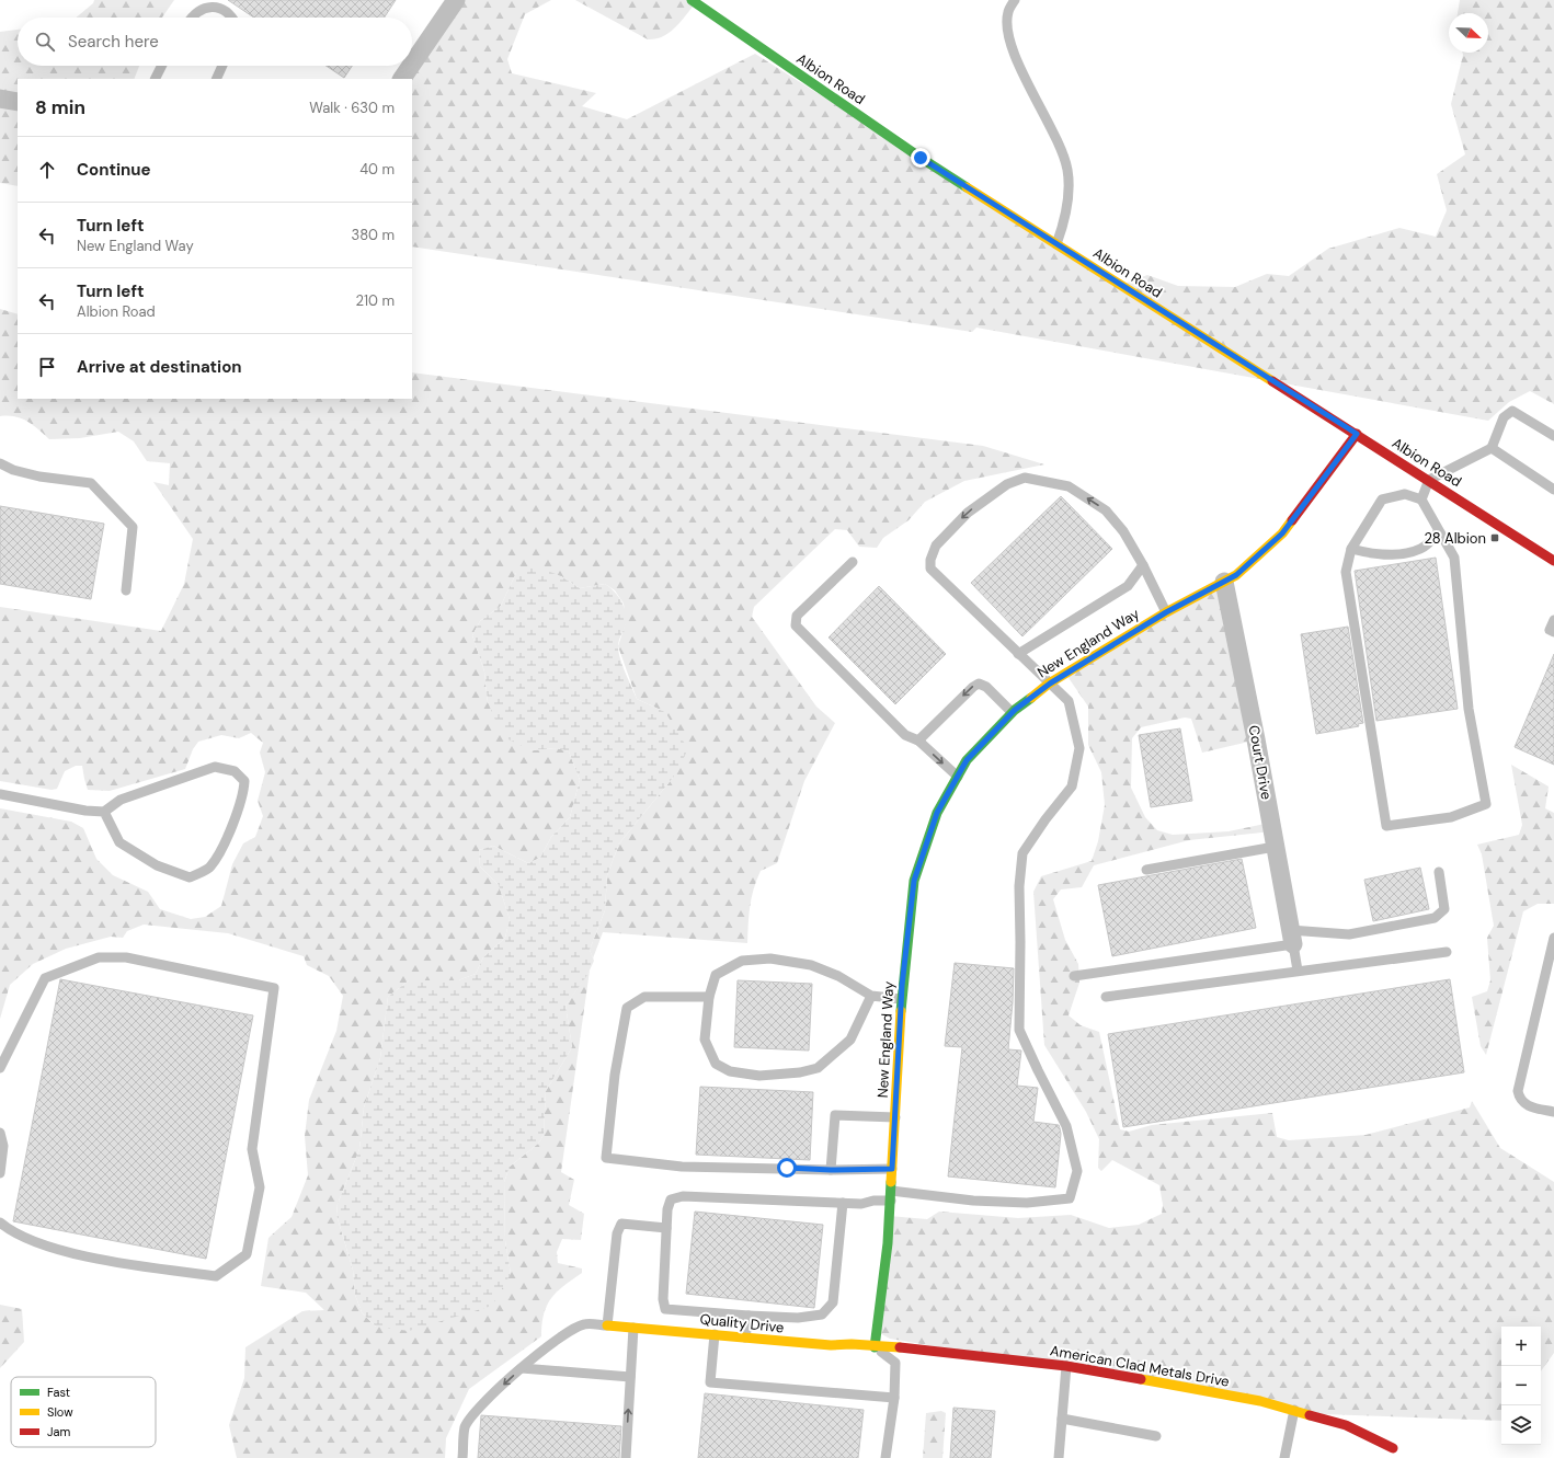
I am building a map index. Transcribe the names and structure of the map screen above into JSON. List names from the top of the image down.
{
  "streets": {
    "street": [
      "Albion Road",
      "New England Way",
      "Court Drive",
      "Quality Drive",
      "American Clad Metals Drive"
    ]
  },
  "crossings": [
    ["Albion Road", "New England Way"],
    ["New England Way", "Court Drive"],
    ["New England Way", "Quality Drive"],
    ["New England Way", "American Clad Metals Drive"],
    ["Quality Drive", "American Clad Metals Drive"]
  ],
  "places": {
    "transit": ["28 Albion"]
  },
  "legend": ["Fast", "Slow", "Jam"],
  "north": "bottom right",
  "page": {
    "search": "Search here",
    "heading": ["8 min", "Walk · 630 m"],
    "list": [
      ["Continue", "40 m"],
      ["Turn left", "New England Way", "380 m"],
      ["Turn left", "Albion Road", "210 m"],
      "Arrive at destination"
    ],
    "map_buttons": ["+", "−"]
  }
}
